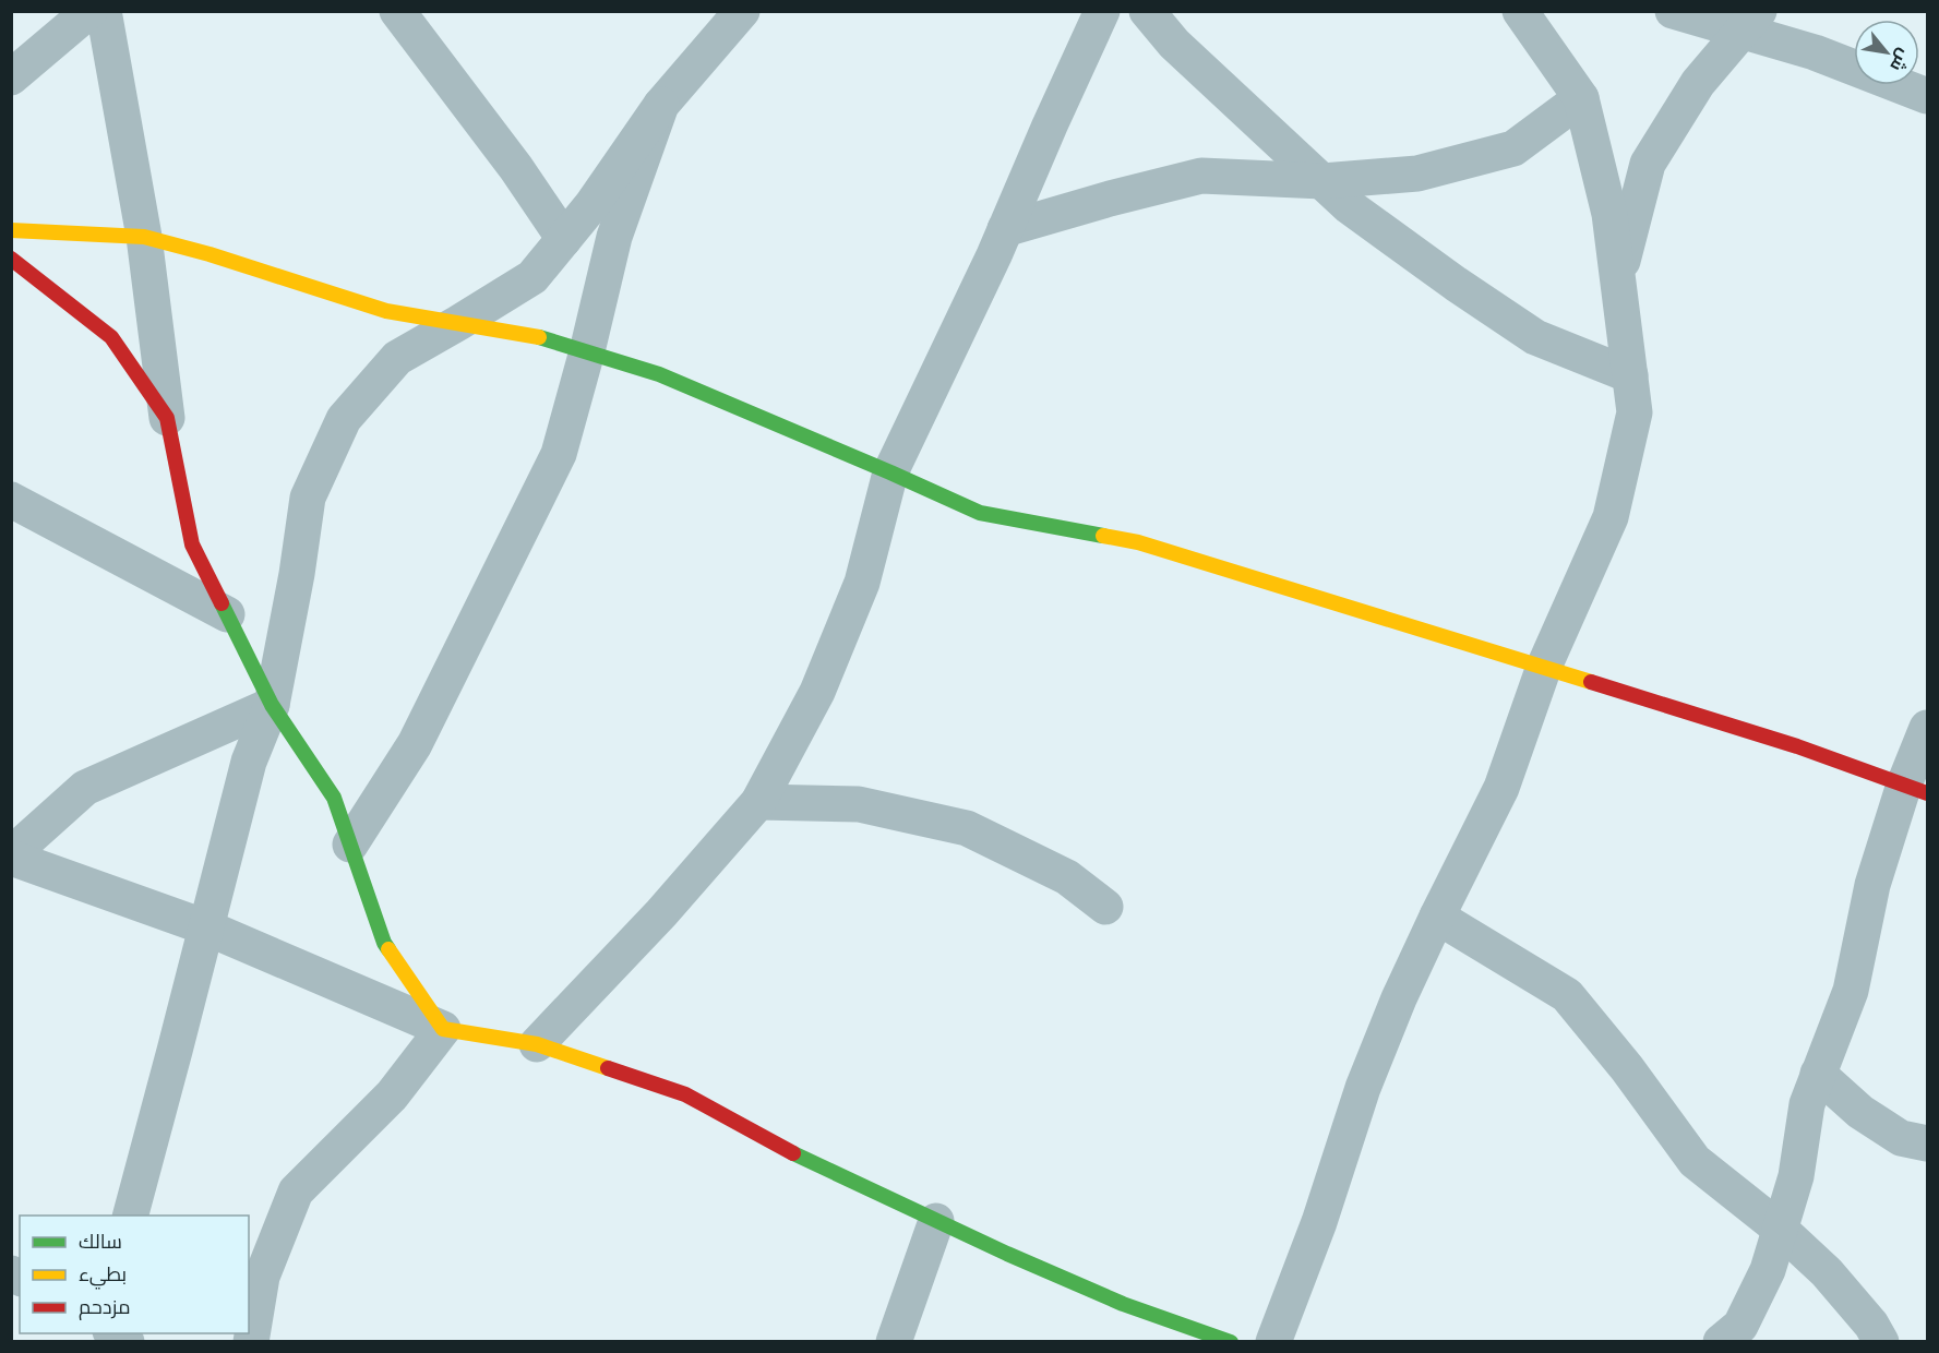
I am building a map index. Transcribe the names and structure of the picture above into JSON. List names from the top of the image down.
{
  "legend": ["سالك", "بطيء", "مزدحم"],
  "north": "bottom right"
}
